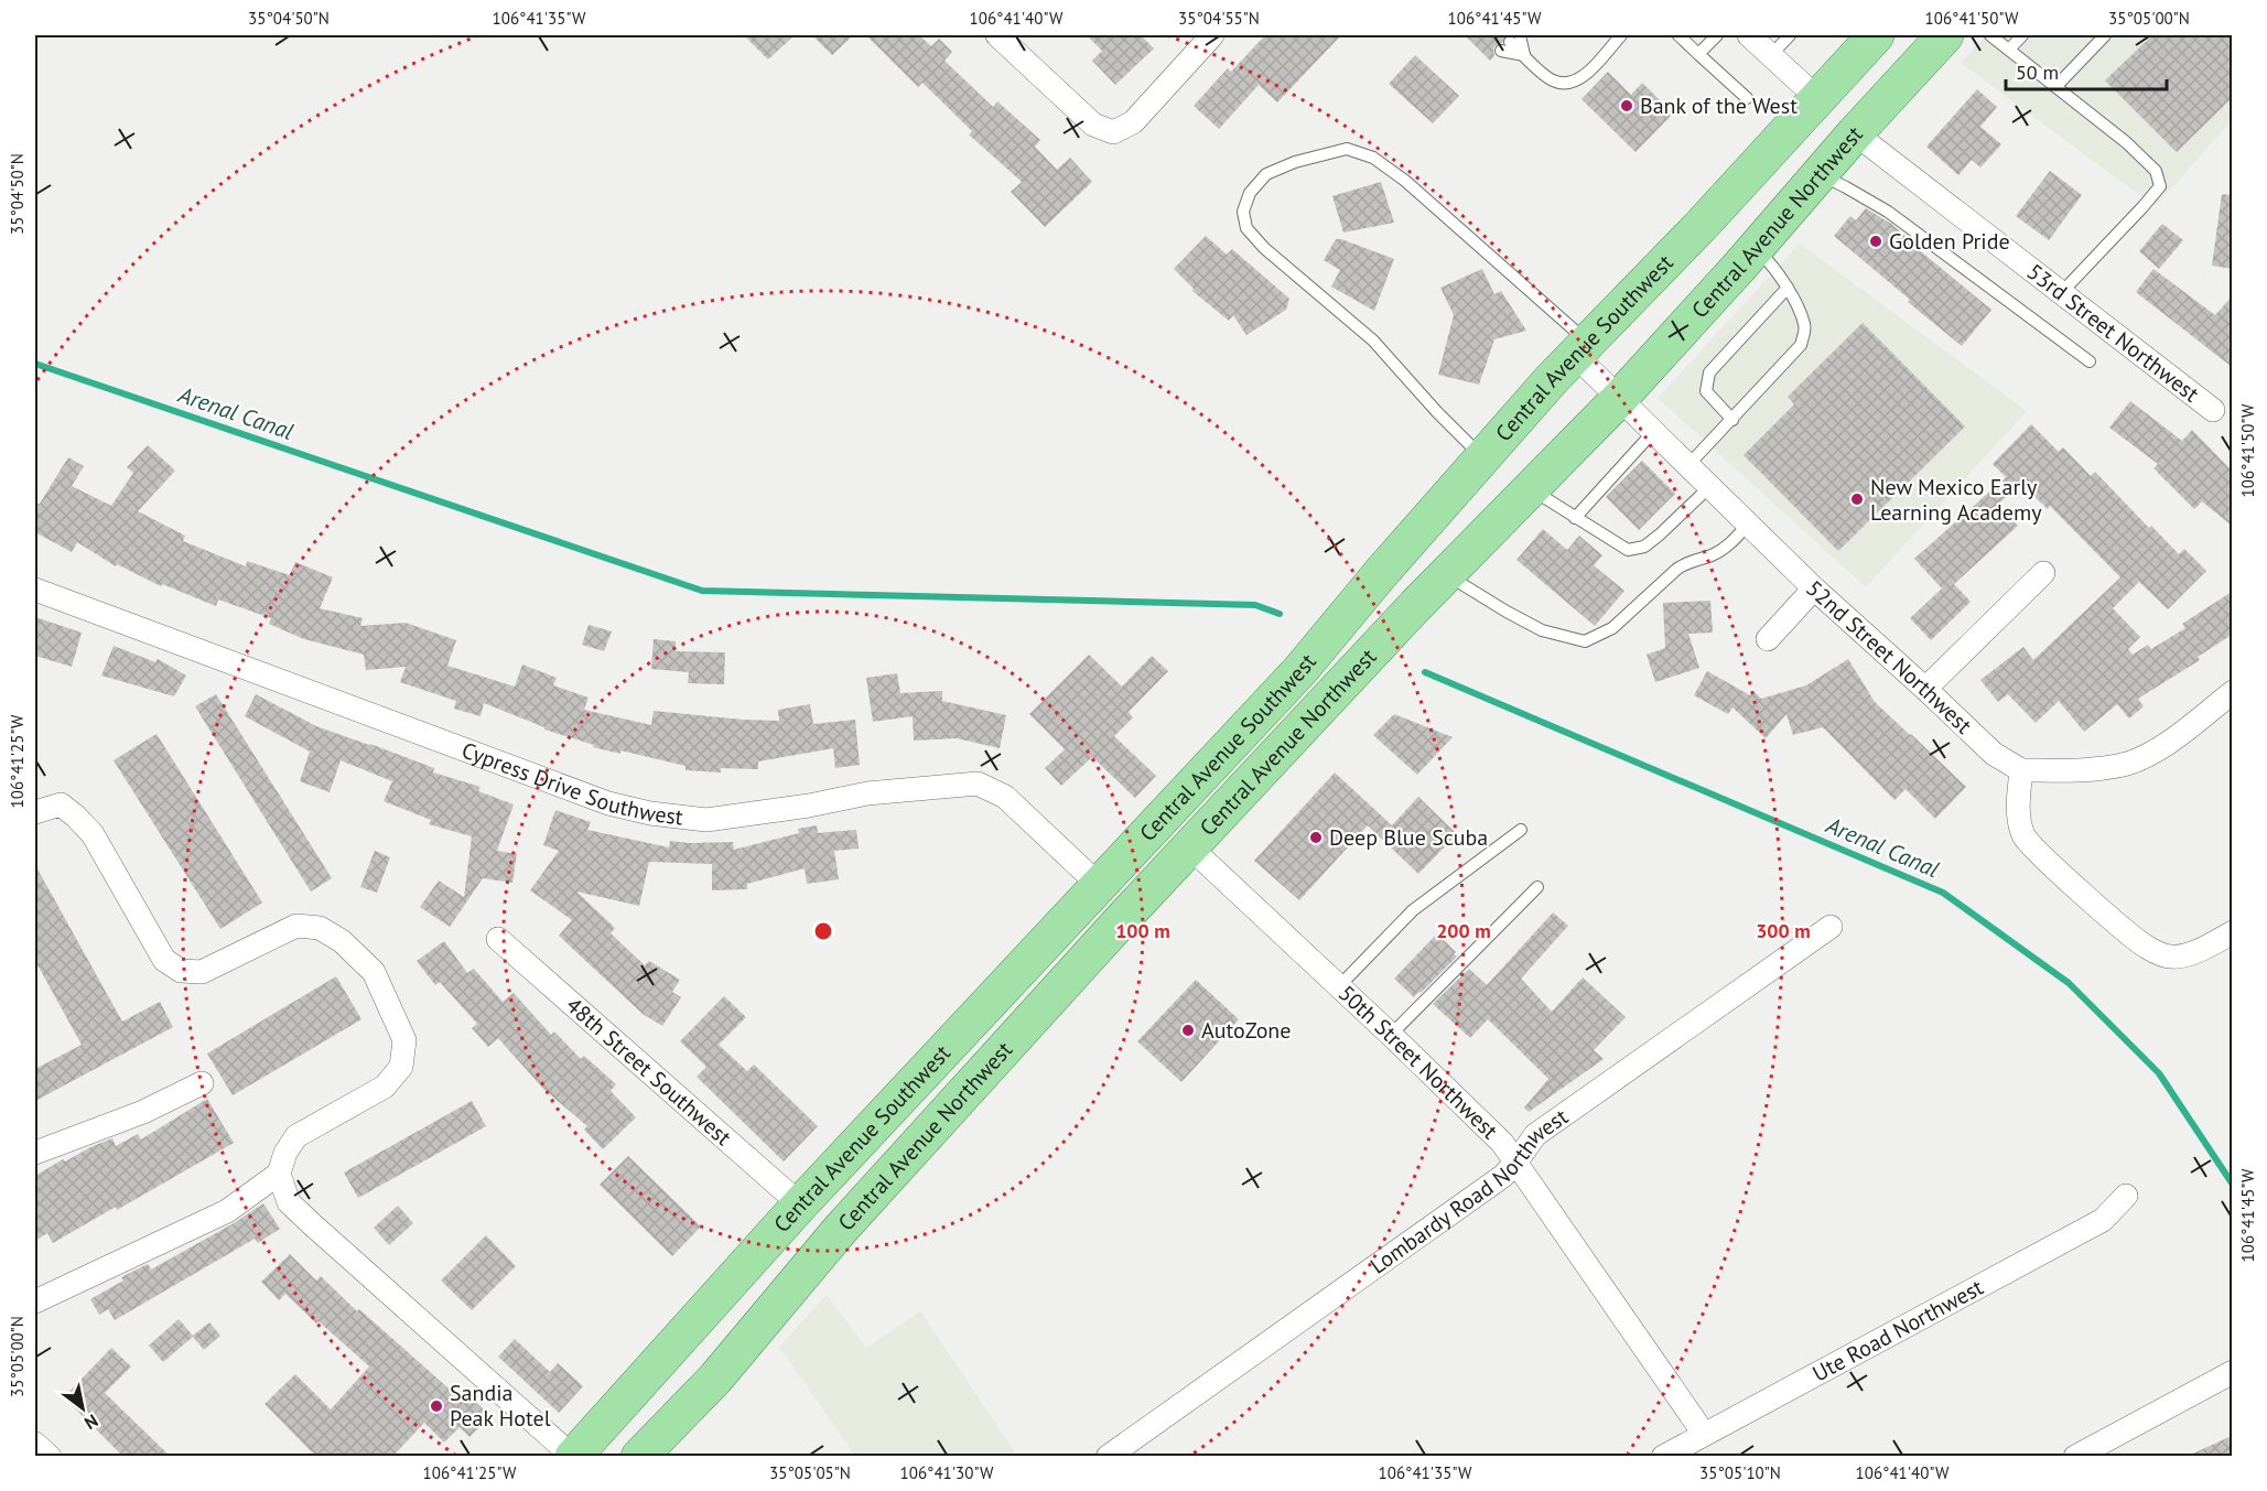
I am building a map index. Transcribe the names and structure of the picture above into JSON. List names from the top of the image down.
{
  "streets": {
    "main road": ["Central Avenue Northwest", "Central Avenue Southwest"],
    "street": [
      "53rd Street Northwest",
      "52nd Street Northwest",
      "Cypress Drive Southwest",
      "50th Street Northwest",
      "48th Street Southwest",
      "Lombardy Road Northwest",
      "Ute Road Northwest"
    ]
  },
  "crossings": [
    ["Central Avenue Northwest", "53rd Street Northwest"],
    ["Central Avenue Northwest", "52nd Street Northwest"],
    ["Central Avenue Northwest", "50th Street Northwest"],
    ["Central Avenue Southwest", "52nd Street Northwest"],
    ["Central Avenue Southwest", "Cypress Drive Southwest"],
    ["Central Avenue Southwest", "48th Street Southwest"],
    ["50th Street Northwest", "Lombardy Road Northwest"],
    ["50th Street Northwest", "Ute Road Northwest"]
  ],
  "water": ["Arenal Canal"],
  "places": [
    "Bank of the West",
    "Golden Pride",
    "New Mexico Early Learning Academy",
    "Deep Blue Scuba",
    "AutoZone",
    "Sandia Peak Hotel"
  ],
  "scale_bar": "50 m",
  "north": "bottom right",
  "coordinates": [
    "35°04'50\"N",
    "106°41'35\"W",
    "106°41'40\"W",
    "35°04'55\"N",
    "106°41'45\"W",
    "106°41'50\"W",
    "35°05'00\"N",
    "106°41'25\"W",
    "35°05'05\"N",
    "106°41'30\"W",
    "35°05'10\"N"
  ],
  "rings": ["100 m", "200 m", "300 m"]
}
